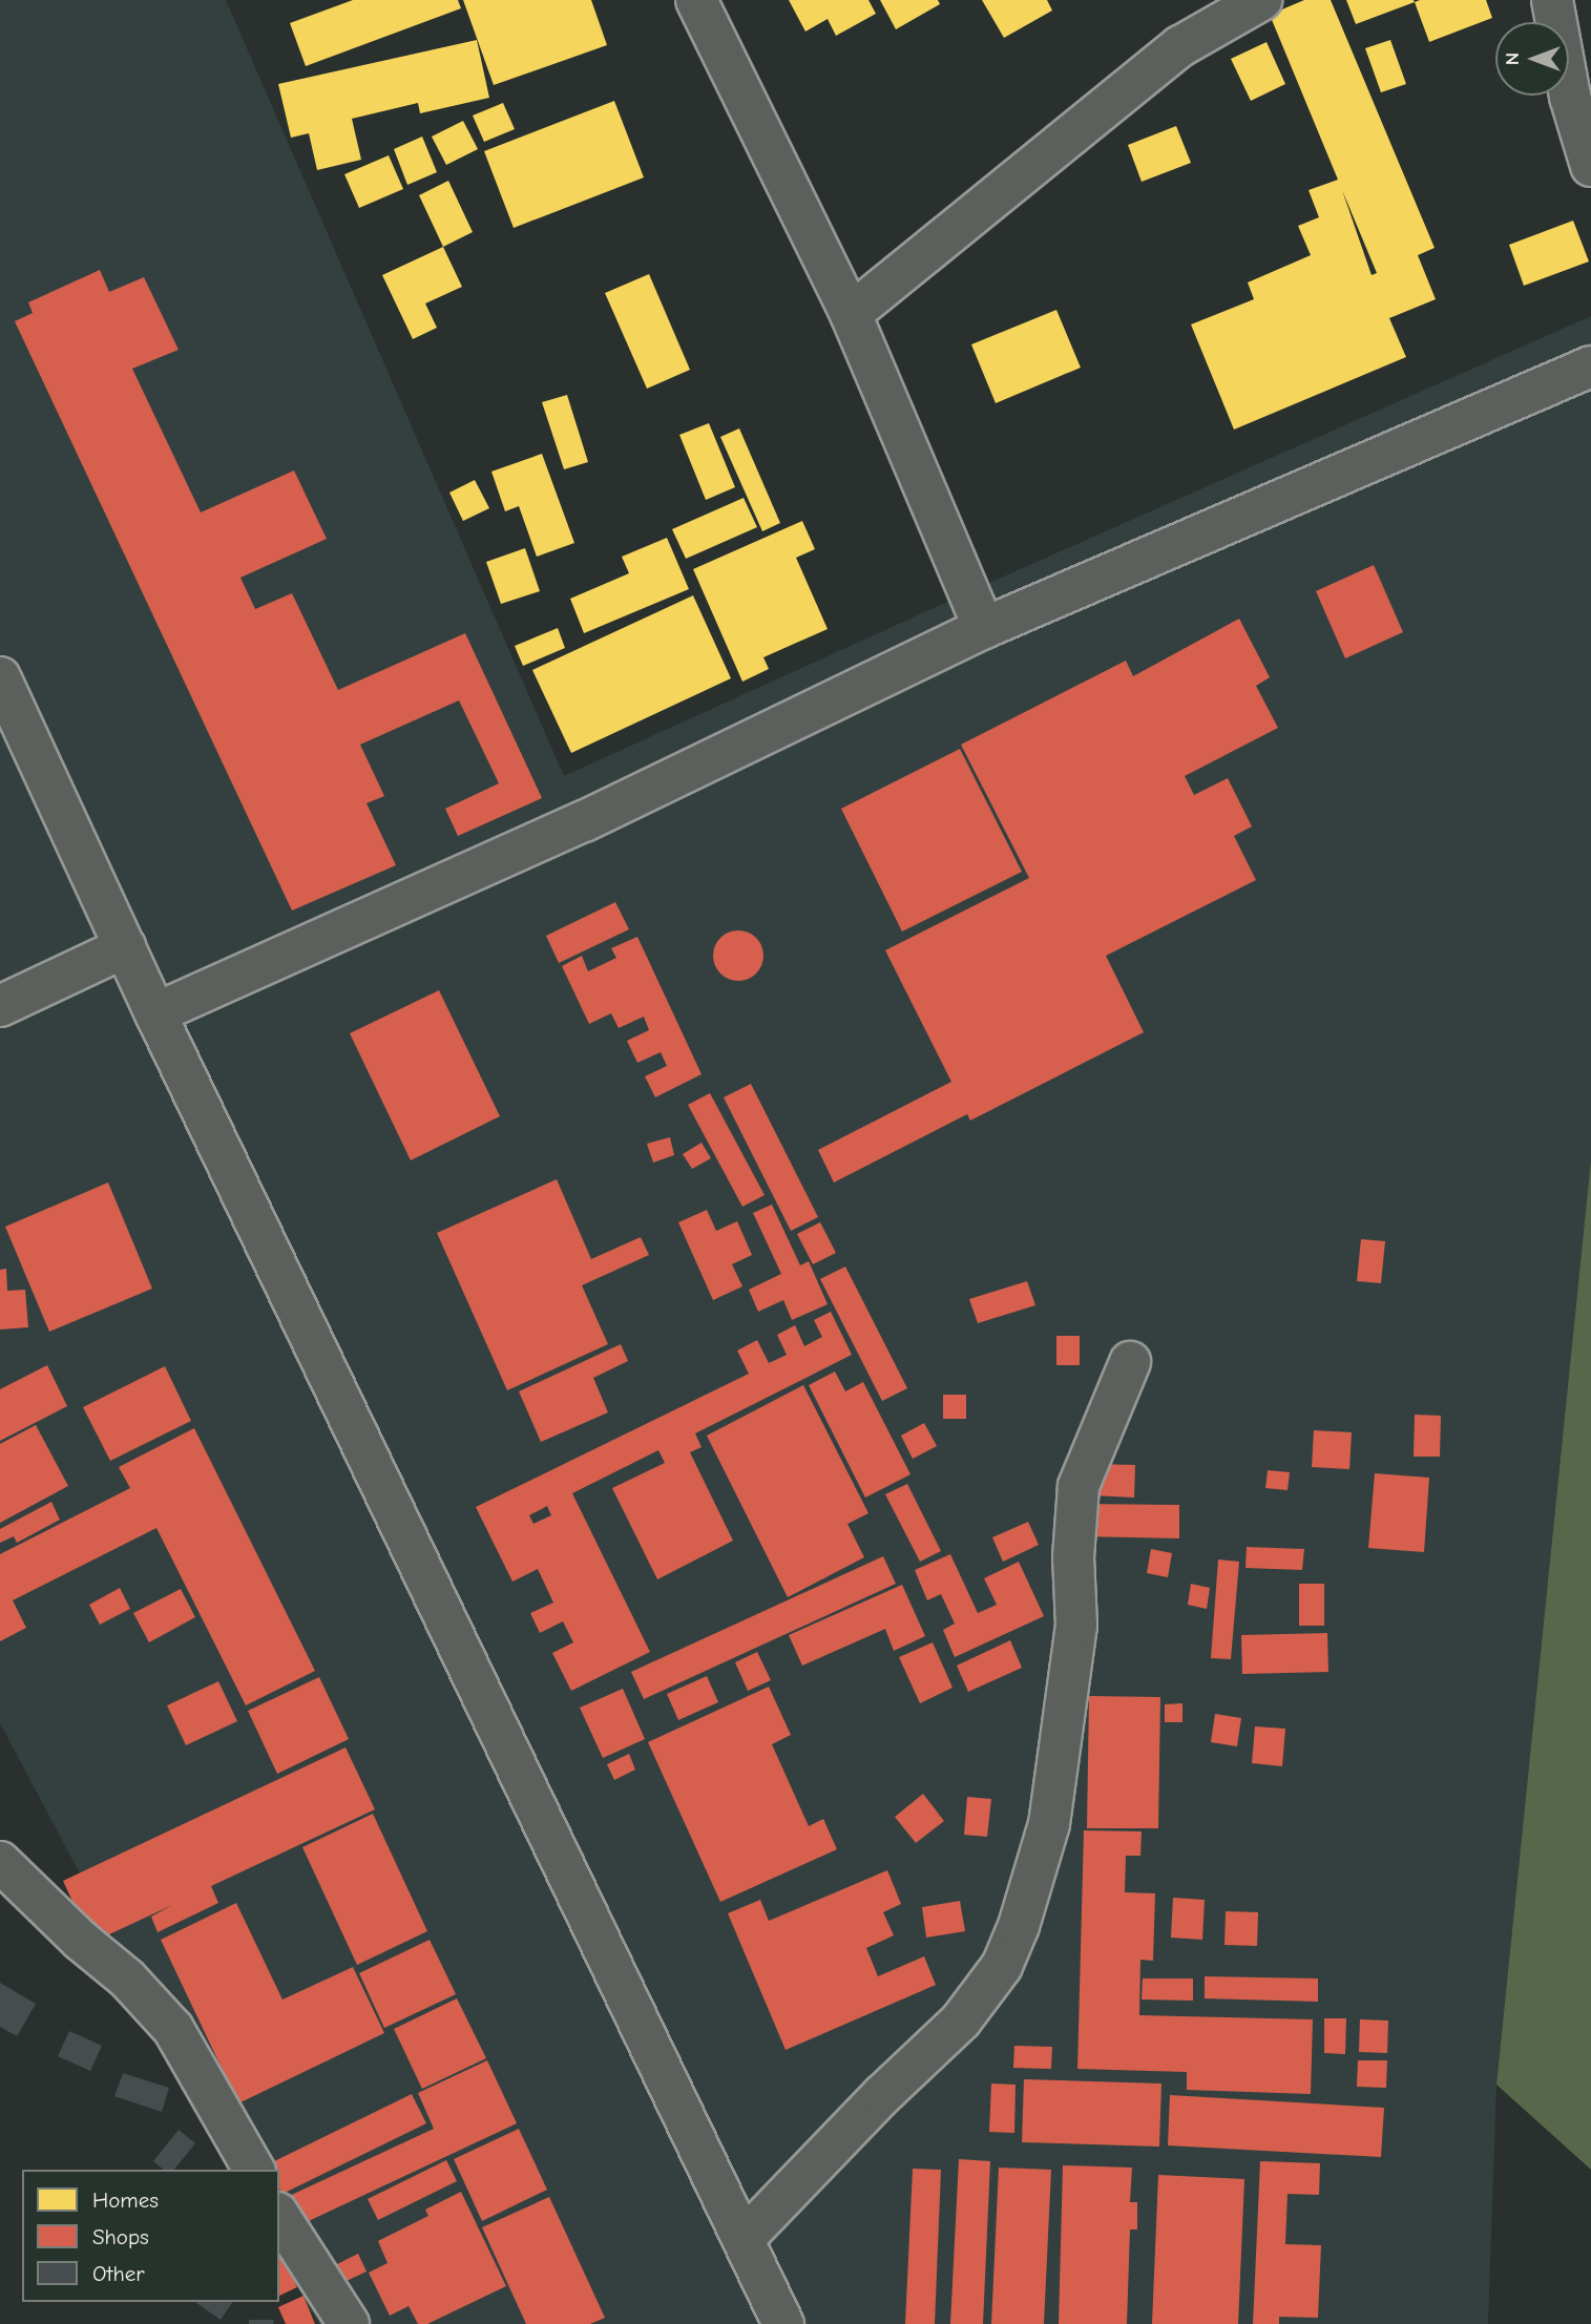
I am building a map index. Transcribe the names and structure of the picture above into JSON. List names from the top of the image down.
{
  "legend": ["Homes", "Shops", "Other"],
  "north": "left"
}
